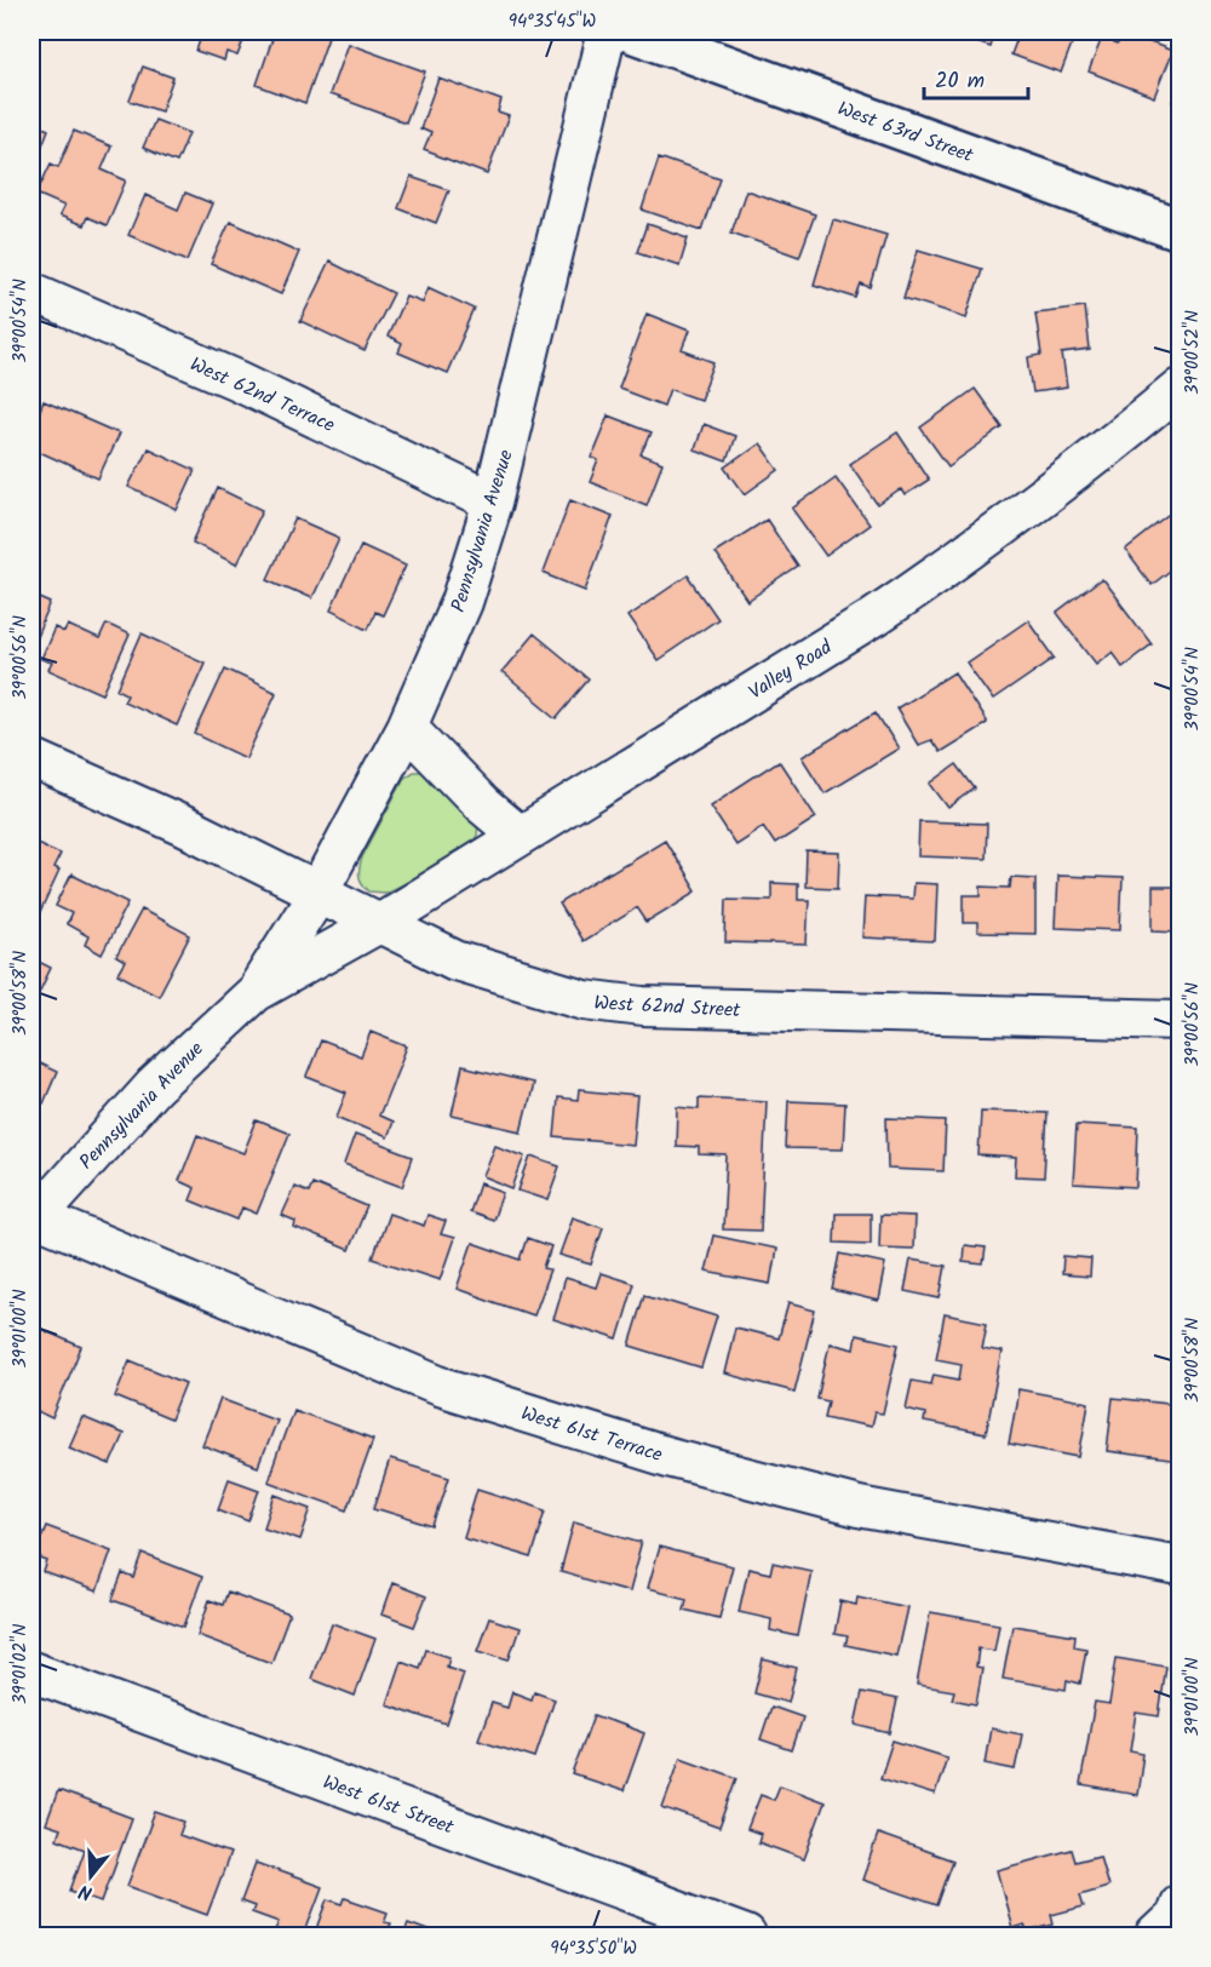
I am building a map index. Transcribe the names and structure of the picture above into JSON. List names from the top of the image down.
{
  "streets": {
    "main road": ["West 63rd Street"],
    "street": [
      "West 62nd Terrace",
      "Pennsylvania Avenue",
      "Valley Road",
      "West 62nd Street",
      "West 61st Terrace",
      "West 61st Street"
    ]
  },
  "crossings": [
    ["West 62nd Terrace", "Pennsylvania Avenue"],
    ["Pennsylvania Avenue", "Valley Road"],
    ["Pennsylvania Avenue", "West 62nd Street"],
    ["Pennsylvania Avenue", "West 61st Terrace"],
    ["Valley Road", "West 62nd Street"]
  ],
  "scale_bar": "20 m",
  "north": "bottom",
  "coordinates": [
    "94°35'45\"W",
    "39°00'54\"N",
    "39°00'52\"N",
    "39°00'56\"N",
    "39°00'58\"N",
    "39°01'00\"N",
    "39°01'02\"N",
    "94°35'50\"W"
  ]
}
